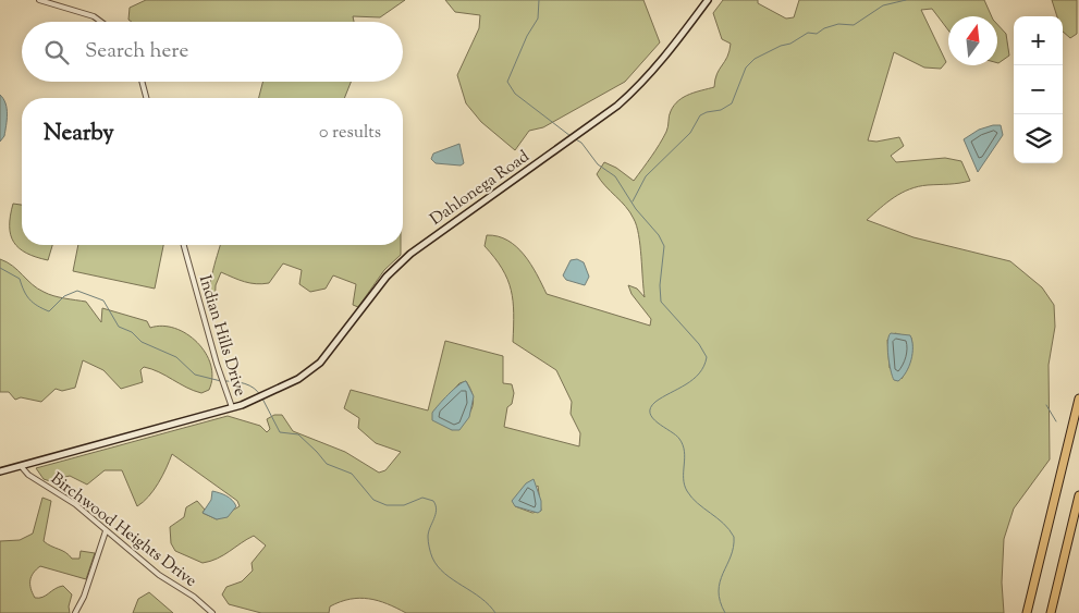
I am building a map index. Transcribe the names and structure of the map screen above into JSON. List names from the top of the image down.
{
  "streets": {
    "main road": ["Dahlonega Road"],
    "street": ["Indian Hills Drive", "Birchwood Heights Drive"]
  },
  "crossings": [
    ["Dahlonega Road", "Indian Hills Drive"],
    ["Dahlonega Road", "Birchwood Heights Drive"]
  ],
  "north": "top",
  "page": {
    "map_buttons": ["+", "−"],
    "search": "Search here",
    "heading": ["Nearby", "0 results"]
  }
}
